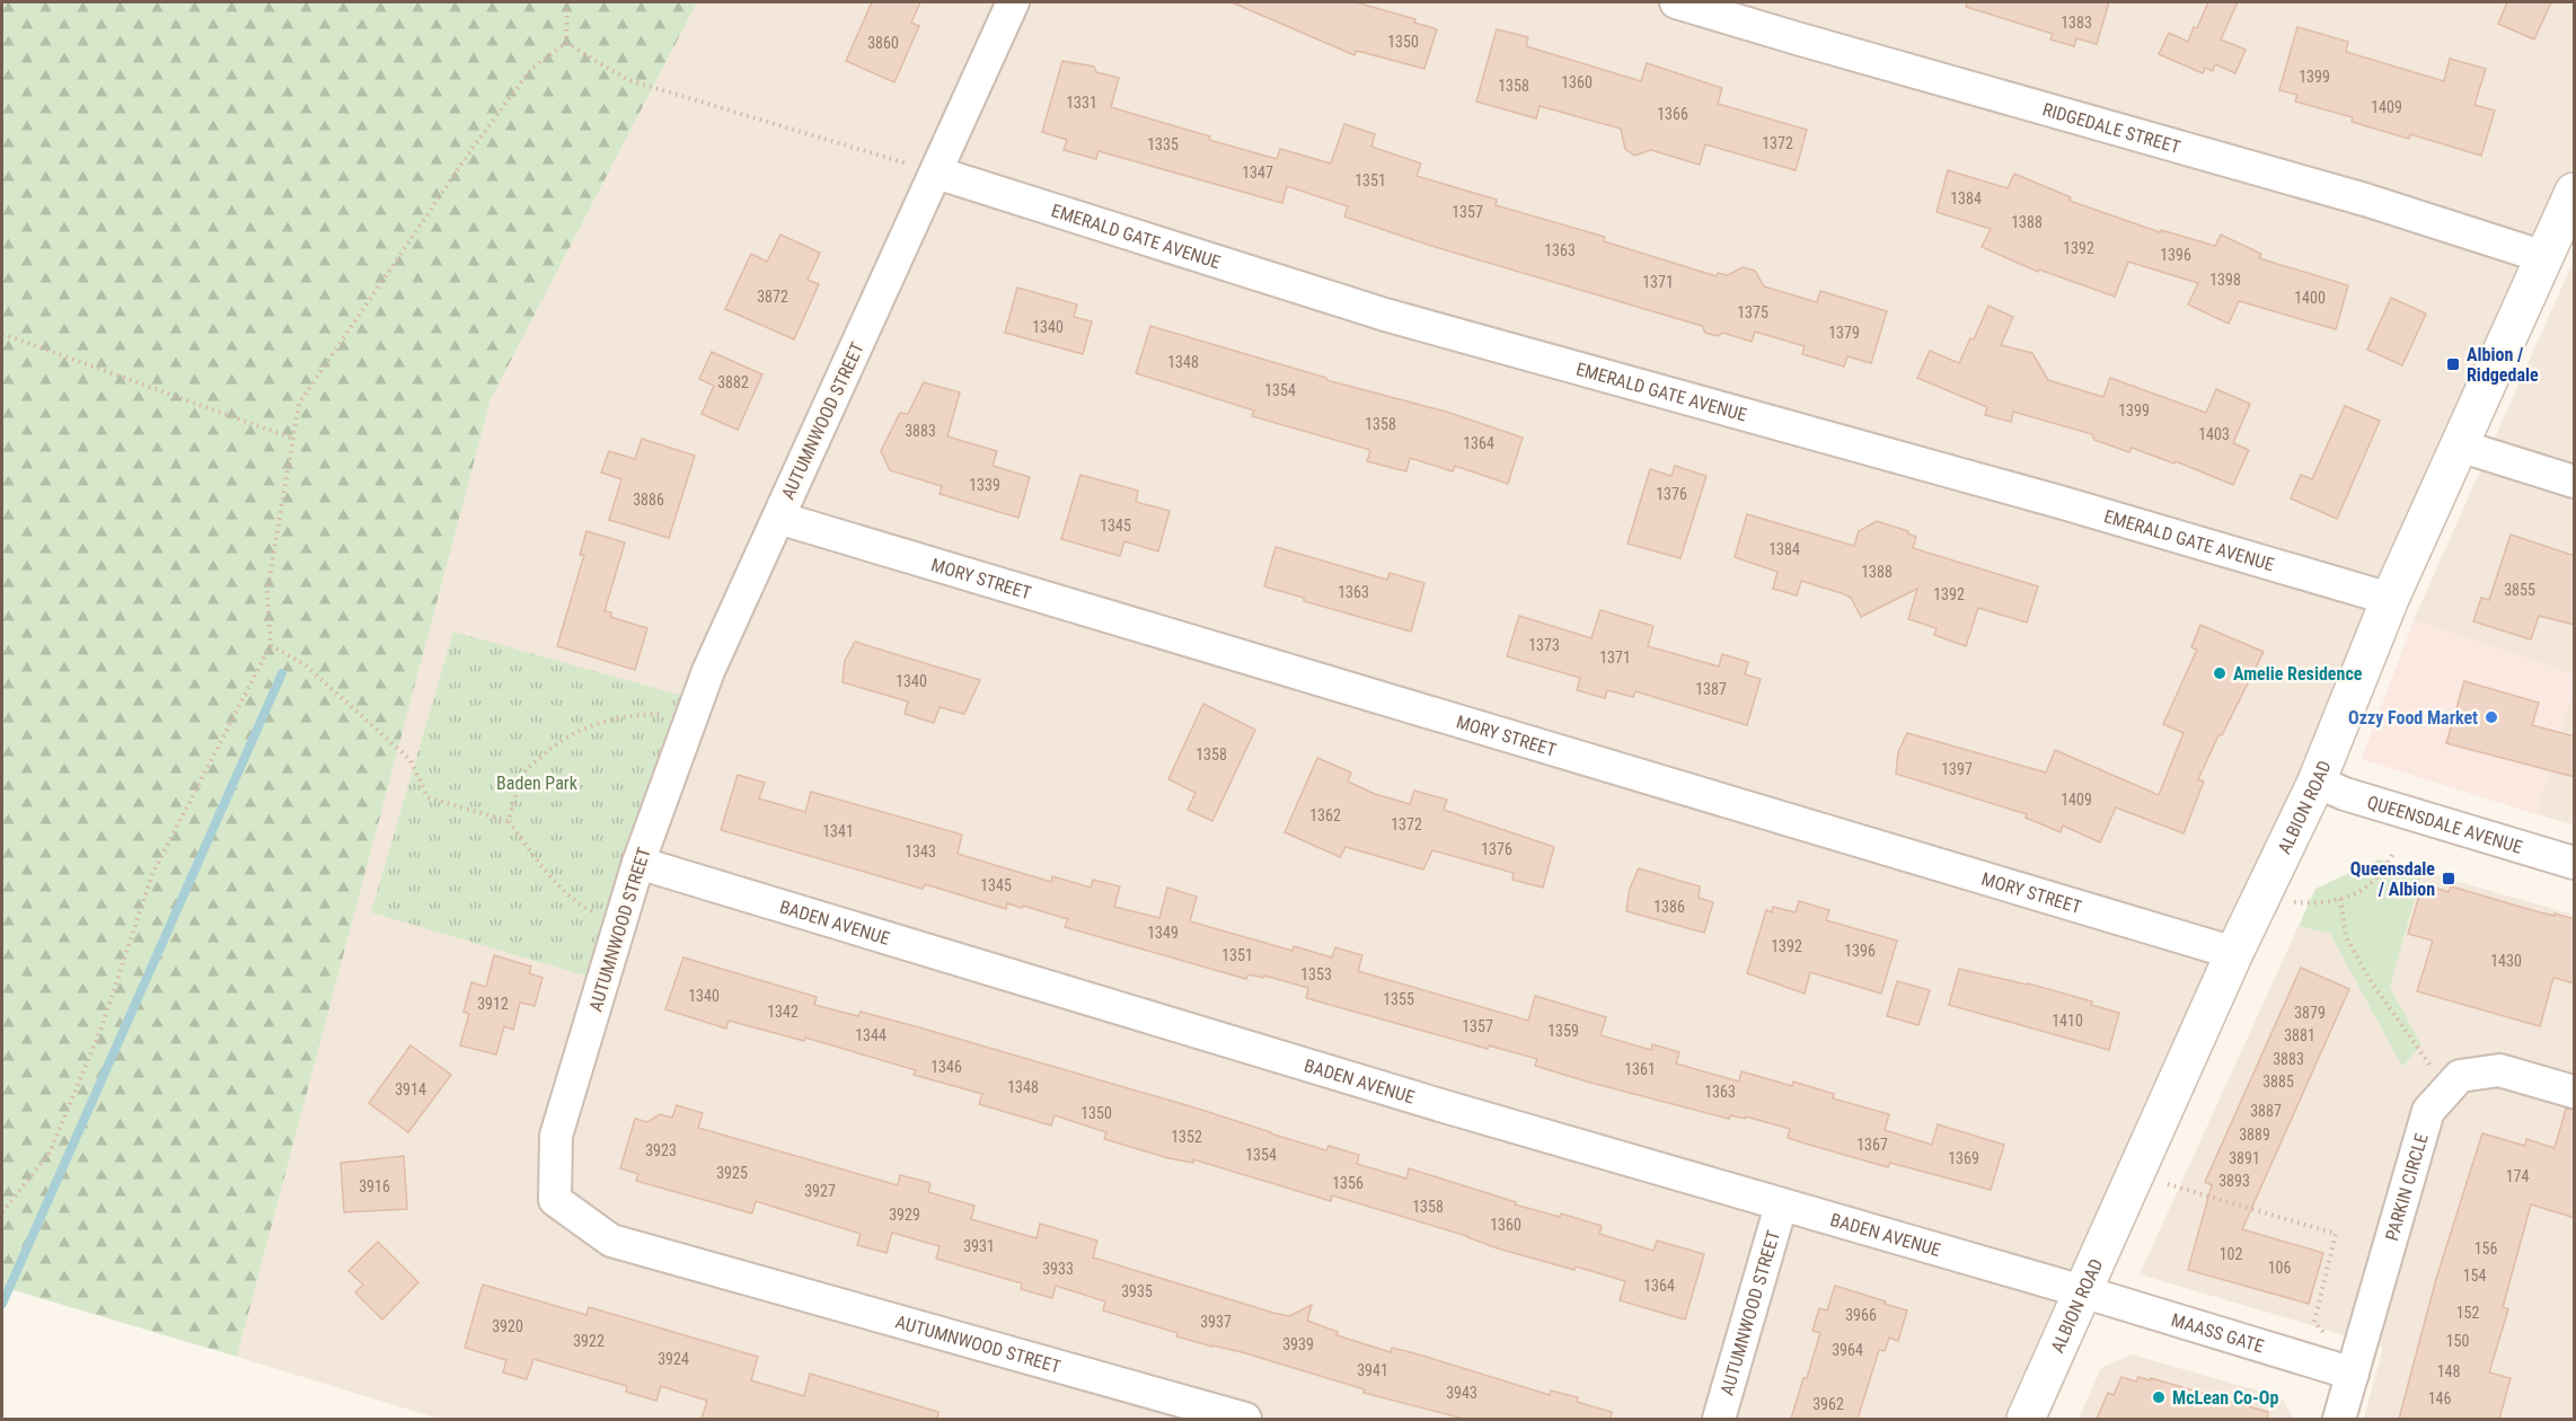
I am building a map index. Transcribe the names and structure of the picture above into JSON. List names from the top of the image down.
{
  "streets": {
    "street": [
      "RIDGEDALE STREET",
      "EMERALD GATE AVENUE",
      "AUTUMNWOOD STREET",
      "MORY STREET",
      "ALBION ROAD",
      "QUEENSDALE AVENUE",
      "BADEN AVENUE",
      "PARKIN CIRCLE",
      "MAASS GATE"
    ]
  },
  "crossings": [
    ["RIDGEDALE STREET", "ALBION ROAD"],
    ["EMERALD GATE AVENUE", "AUTUMNWOOD STREET"],
    ["EMERALD GATE AVENUE", "ALBION ROAD"],
    ["AUTUMNWOOD STREET", "MORY STREET"],
    ["AUTUMNWOOD STREET", "BADEN AVENUE"],
    ["MORY STREET", "ALBION ROAD"],
    ["ALBION ROAD", "QUEENSDALE AVENUE"],
    ["ALBION ROAD", "BADEN AVENUE"],
    ["ALBION ROAD", "MAASS GATE"],
    ["BADEN AVENUE", "MAASS GATE"],
    ["PARKIN CIRCLE", "MAASS GATE"]
  ],
  "parks": ["Baden Park"],
  "places": {
    "transit": ["Albion / Ridgedale", "Queensdale / Albion"],
    "other": ["Amelie Residence", "Ozzy Food Market", "McLean Co-Op"]
  },
  "house_numbers": [
    "1383",
    "1350",
    "3860",
    "1399",
    "1360",
    "1358",
    "1331",
    "1409",
    "1366",
    "1372",
    "1335",
    "1347",
    "1351",
    "1384",
    "1357",
    "1388",
    "1392",
    "1363",
    "1396",
    "1398",
    "1371",
    "3872",
    "1400",
    "1375",
    "1340",
    "1379",
    "1348",
    "3882",
    "1354",
    "1399",
    "1358",
    "3883",
    "1403",
    "1364",
    "1339",
    "1376",
    "3886",
    "1345",
    "1384",
    "1388",
    "3855",
    "1363",
    "1392",
    "1373",
    "1371",
    "1340",
    "1387",
    "1358",
    "1397",
    "1409",
    "1362",
    "1372",
    "1341",
    "1376",
    "1343",
    "1345",
    "1386",
    "1349",
    "1392",
    "1396",
    "1351",
    "1430",
    "1353",
    "1340",
    "1355",
    "3912",
    "1342",
    "3879",
    "1410",
    "1357",
    "1359",
    "1344",
    "3881",
    "3883",
    "1346",
    "1361",
    "3885",
    "1348",
    "3914",
    "1363",
    "3887",
    "1350",
    "3889",
    "1352",
    "1367",
    "3923",
    "1354",
    "1369",
    "3891",
    "3925",
    "174",
    "3893",
    "1356",
    "3916",
    "3927",
    "1358",
    "3929",
    "1360",
    "3931",
    "156",
    "102",
    "106",
    "3933",
    "154",
    "1364",
    "3935",
    "152",
    "3966",
    "3937",
    "3920",
    "3922",
    "150",
    "3939",
    "3964",
    "3924",
    "3941",
    "148",
    "3943",
    "146",
    "3962"
  ]
}
